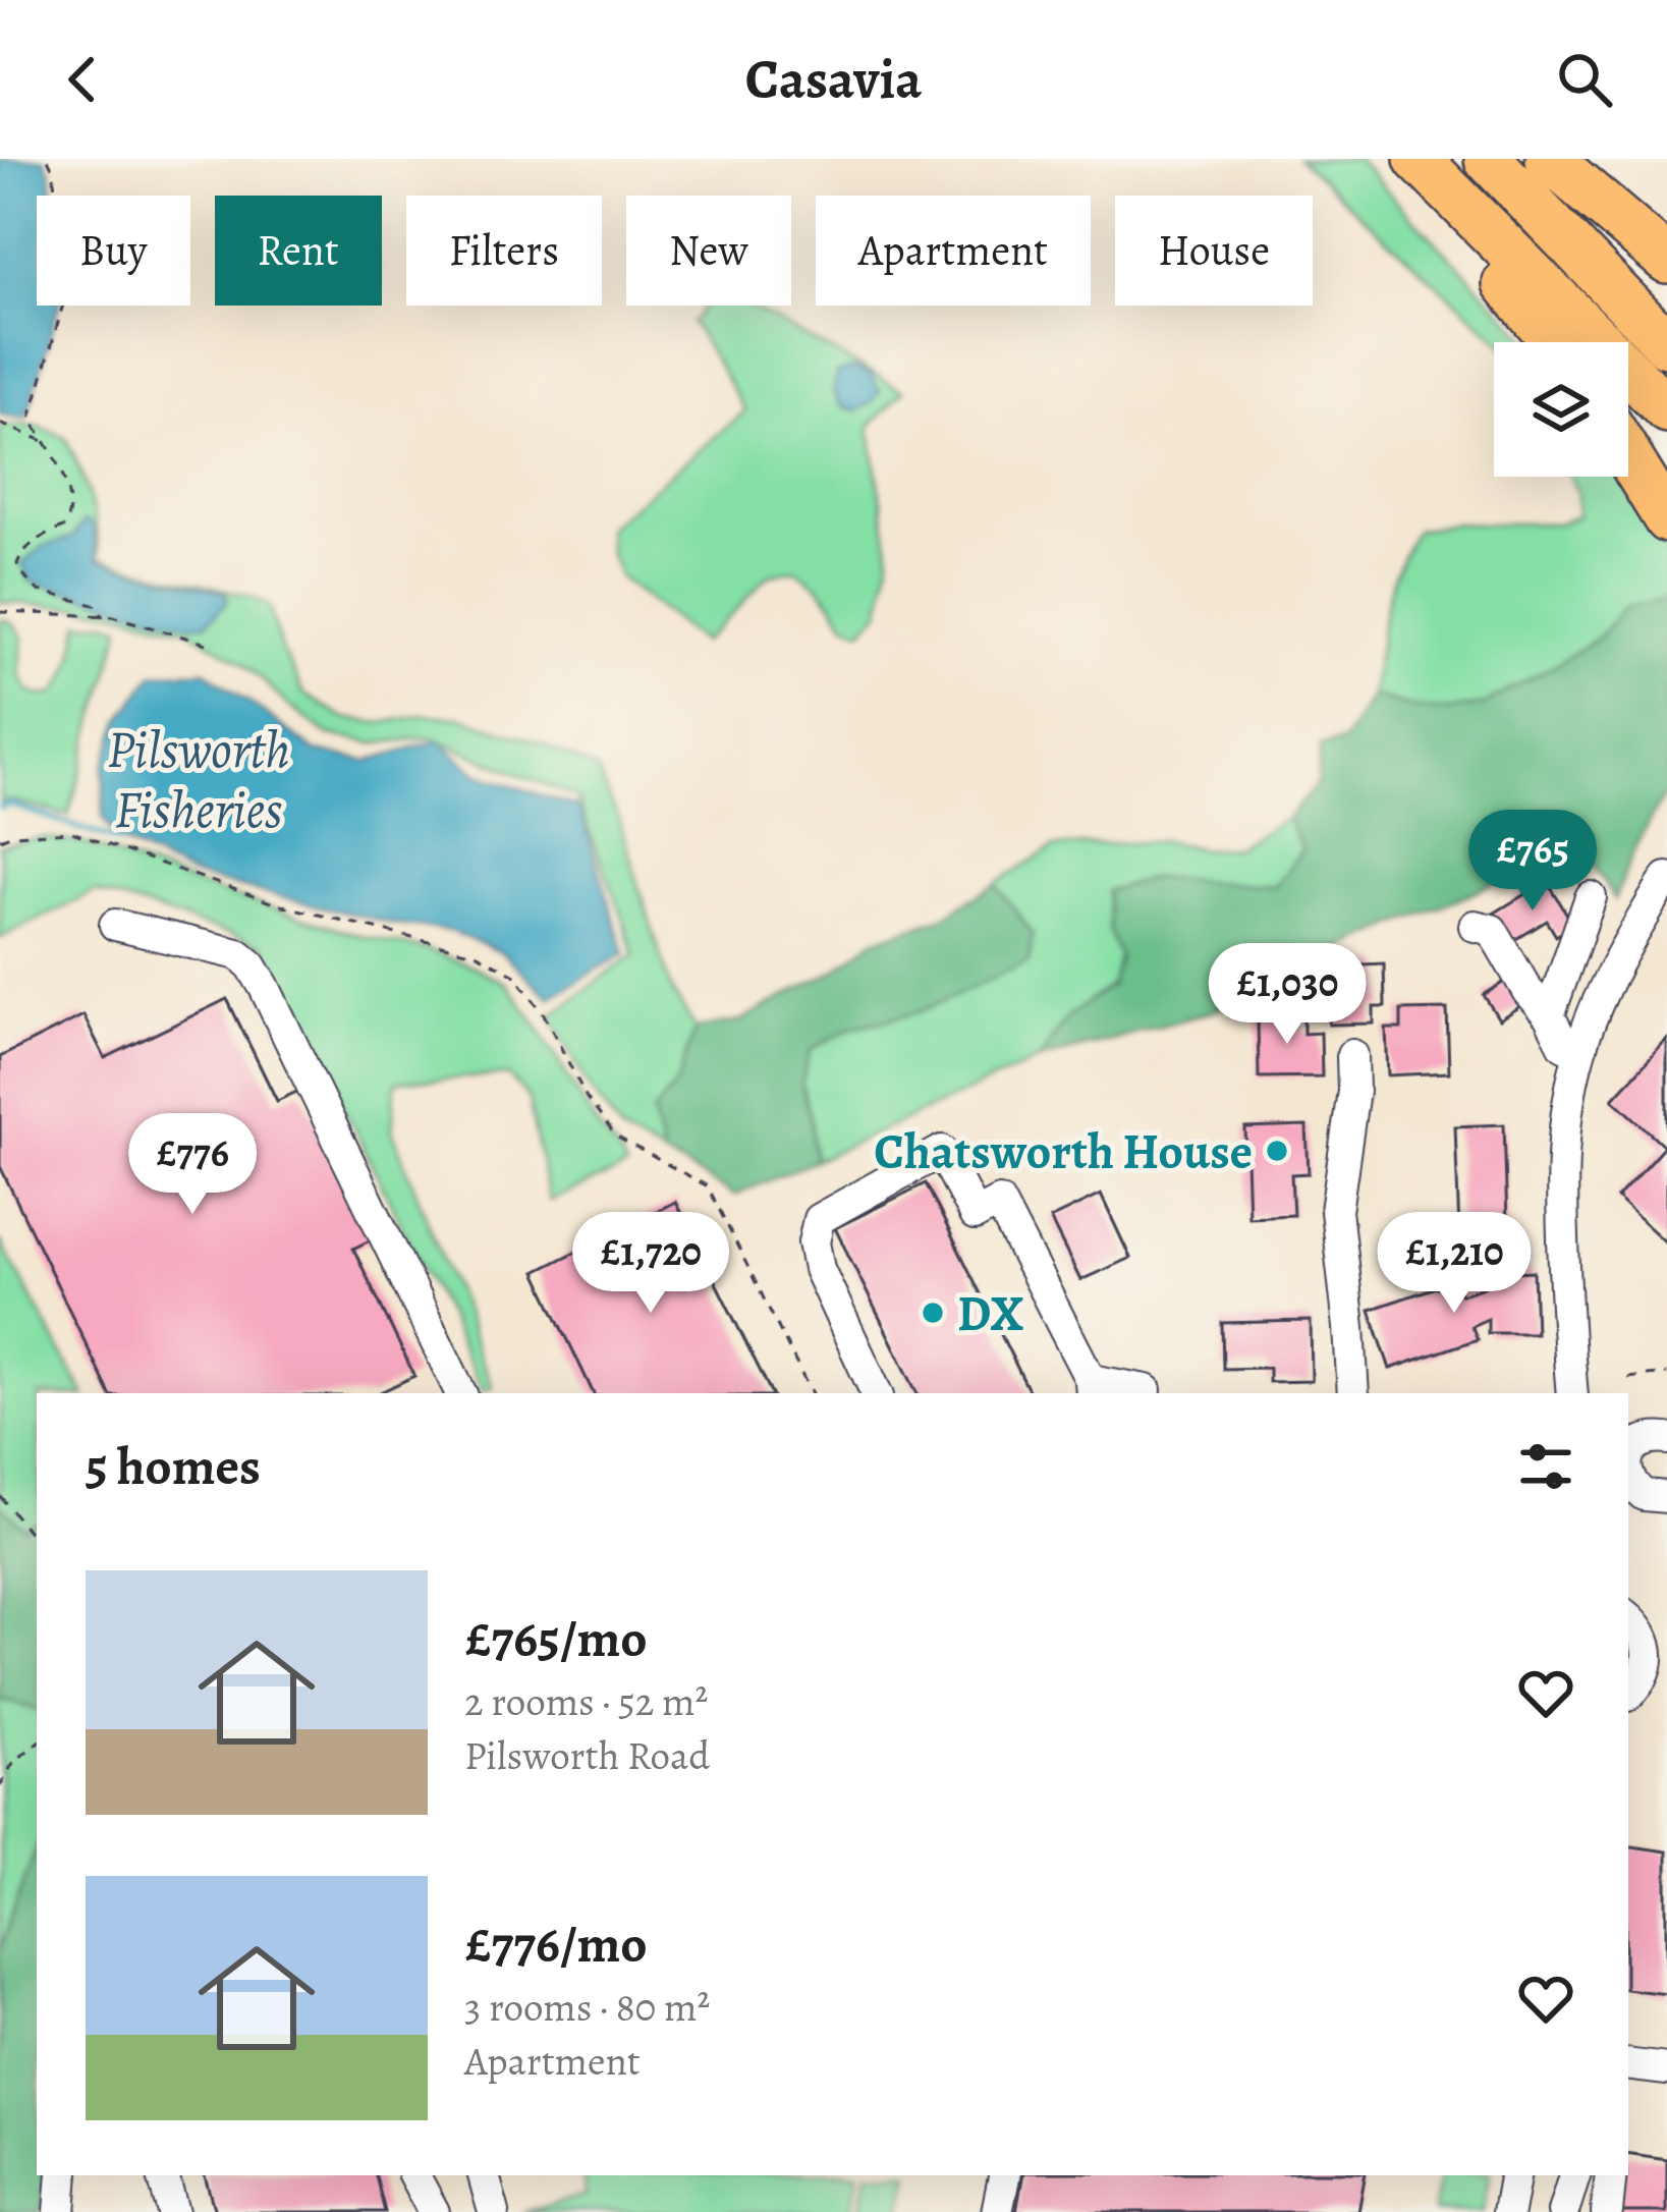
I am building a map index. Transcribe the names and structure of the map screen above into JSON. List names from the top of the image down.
{
  "water": ["Pilsworth Fisheries"],
  "places": ["Chatsworth House", "DX"],
  "page": {
    "header": "Casavia",
    "chip": [
      "Buy",
      "Rent",
      "Filters",
      "New",
      "Apartment",
      "House"
    ],
    "price": [
      "£765",
      "£1,030",
      "£776",
      "£1,720",
      "£1,210"
    ],
    "heading": "5 homes",
    "list": [
      {
        "name": "£765/mo",
        "note": "2 rooms · 52 m² · Pilsworth Road"
      },
      {
        "name": "£776/mo",
        "note": "3 rooms · 80 m² · Apartment"
      }
    ]
  }
}
